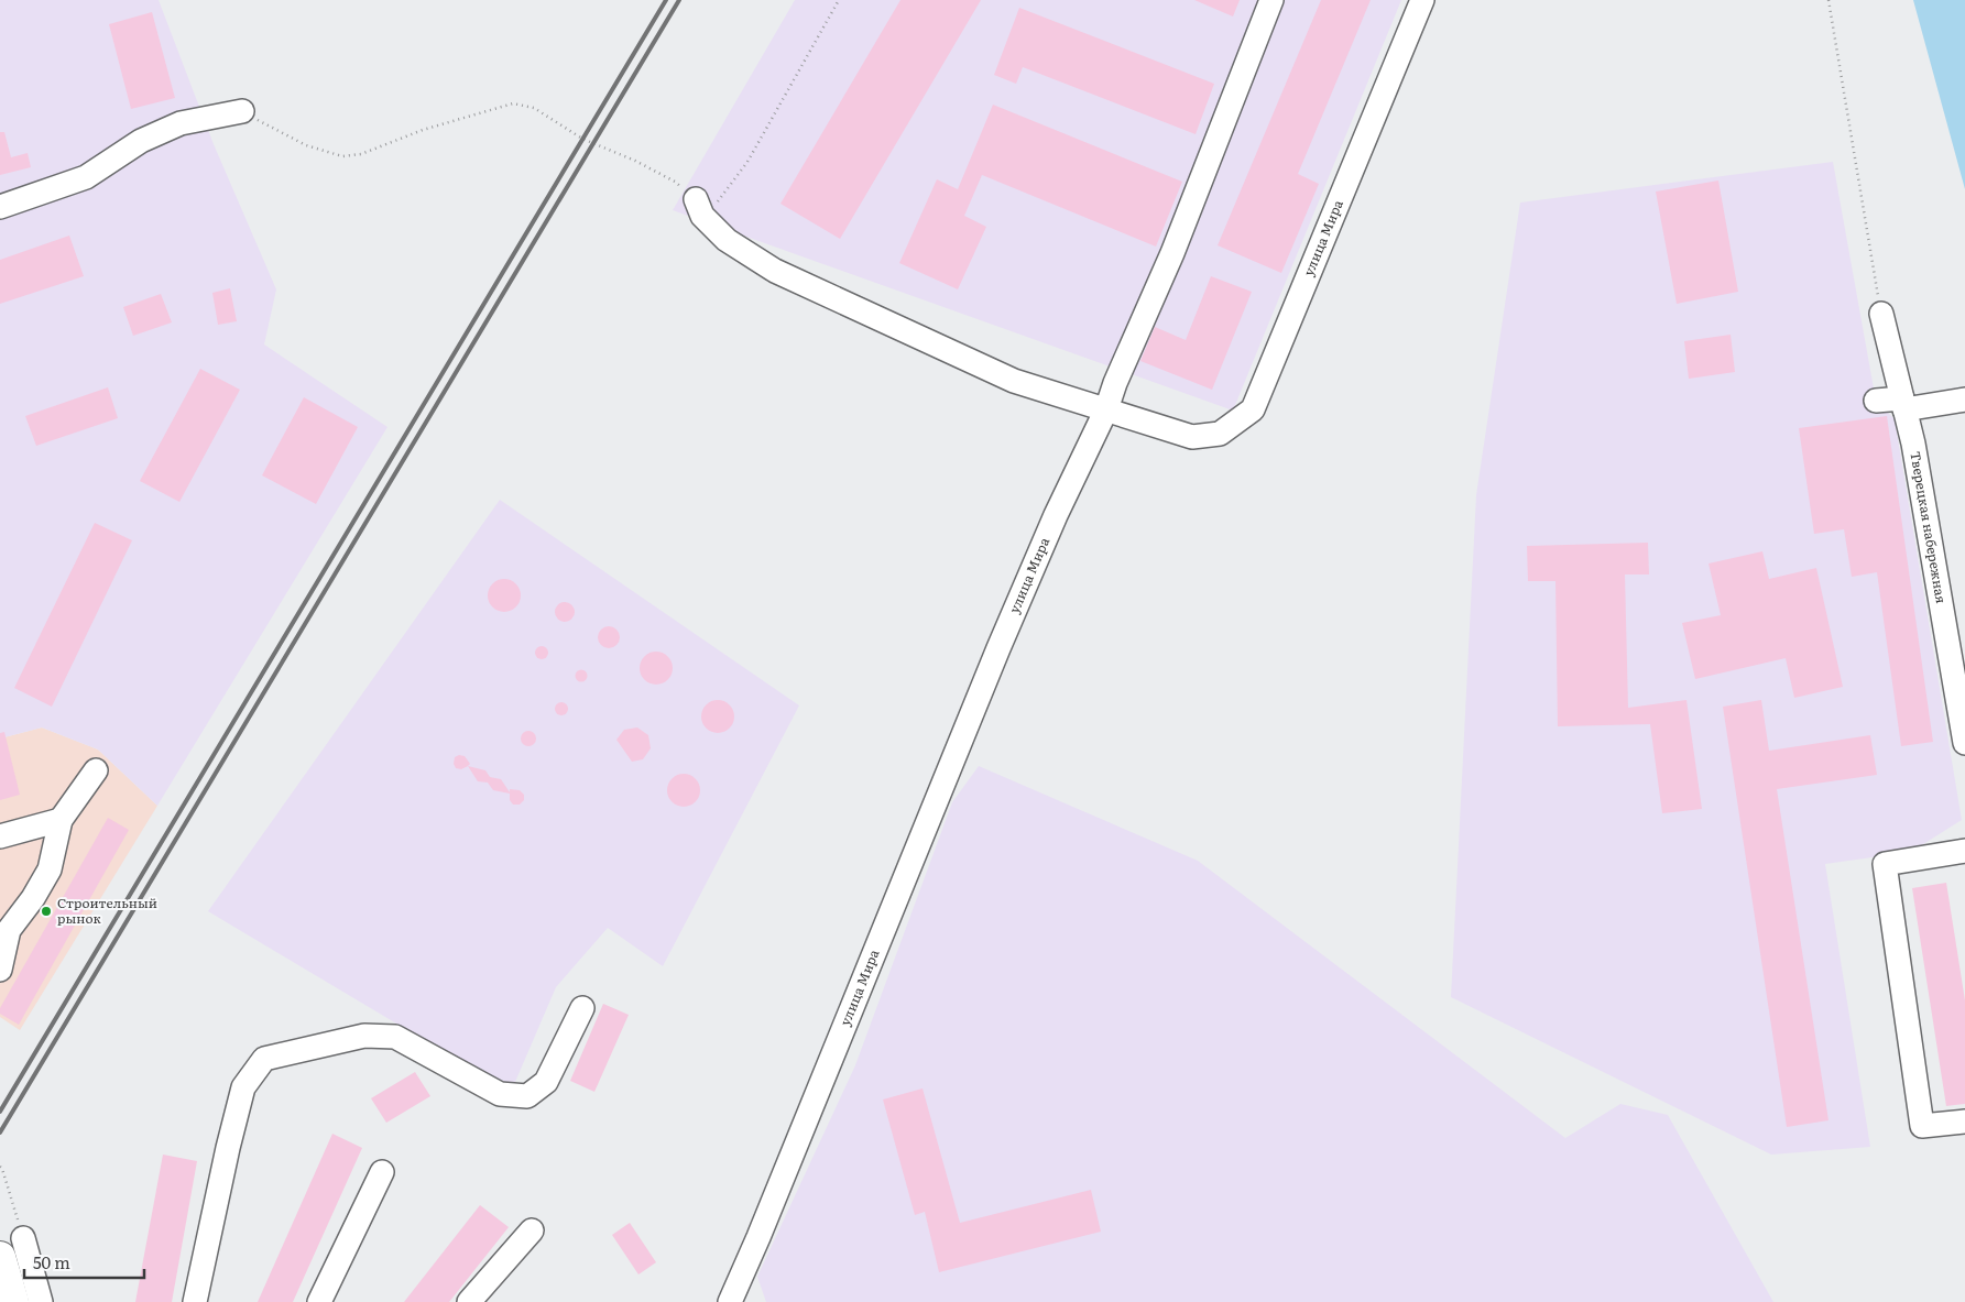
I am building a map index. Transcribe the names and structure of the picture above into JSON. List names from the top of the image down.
{
  "streets": {
    "street": ["улица Мира", "Тверецкая набережная"]
  },
  "places": ["Строительный рынок"],
  "scale_bar": "50 m"
}
